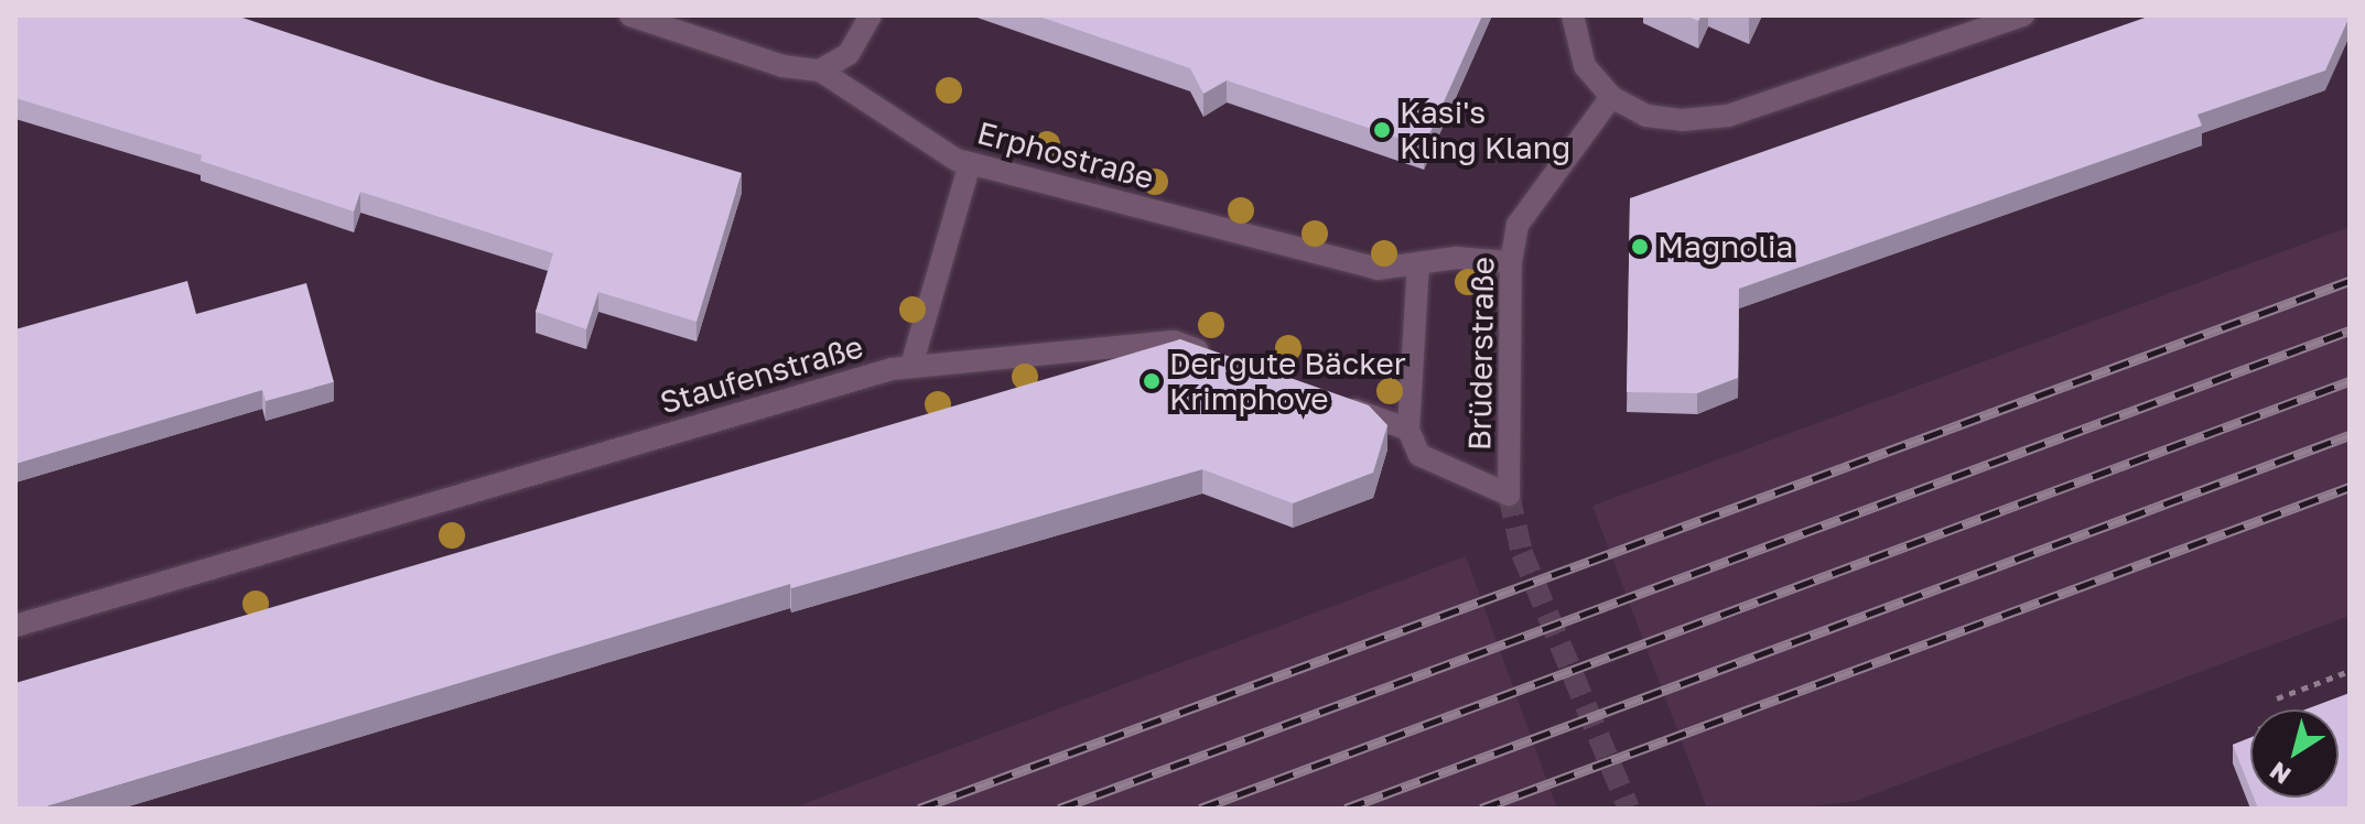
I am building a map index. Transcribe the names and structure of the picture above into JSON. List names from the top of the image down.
{
  "streets": {
    "street": ["Erphostraße", "Brüderstraße", "Staufenstraße"]
  },
  "crossings": [
    ["Erphostraße", "Brüderstraße"]
  ],
  "places": ["Kasi's Kling Klang", "Magnolia", "Der gute Bäcker Krimphove"],
  "north": "bottom left"
}
